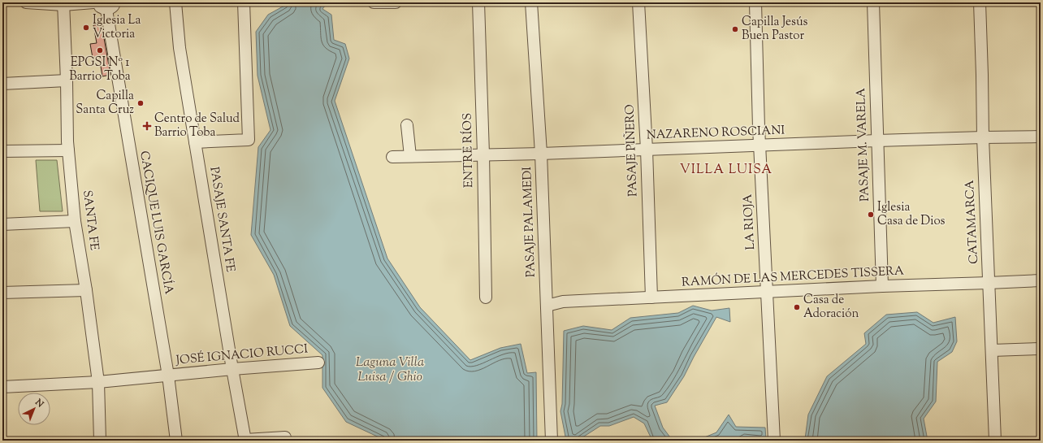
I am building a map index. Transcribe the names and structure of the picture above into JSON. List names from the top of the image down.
{
  "streets": {
    "street": [
      "NAZARENO ROSCIANI",
      "PASAJE M. VARELA",
      "ENTRE RÍOS",
      "PASAJE PIÑERO",
      "PASAJE SANTA FE",
      "SANTA FE",
      "PASAJE PALAMEDI",
      "LA RIOJA",
      "CATAMARCA",
      "CACIQUE LUIS GARCÍA",
      "RAMÓN DE LAS MERCEDES TISSERA",
      "JOSÉ IGNACIO RUCCI"
    ]
  },
  "crossings": [
    ["NAZARENO ROSCIANI", "PASAJE M. VARELA"],
    ["NAZARENO ROSCIANI", "ENTRE RÍOS"],
    ["NAZARENO ROSCIANI", "PASAJE PIÑERO"],
    ["NAZARENO ROSCIANI", "PASAJE PALAMEDI"],
    ["NAZARENO ROSCIANI", "LA RIOJA"],
    ["NAZARENO ROSCIANI", "CATAMARCA"],
    ["PASAJE M. VARELA", "RAMÓN DE LAS MERCEDES TISSERA"],
    ["PASAJE PIÑERO", "RAMÓN DE LAS MERCEDES TISSERA"],
    ["PASAJE SANTA FE", "JOSÉ IGNACIO RUCCI"],
    ["PASAJE PALAMEDI", "RAMÓN DE LAS MERCEDES TISSERA"],
    ["LA RIOJA", "RAMÓN DE LAS MERCEDES TISSERA"],
    ["CATAMARCA", "RAMÓN DE LAS MERCEDES TISSERA"],
    ["CACIQUE LUIS GARCÍA", "JOSÉ IGNACIO RUCCI"]
  ],
  "districts": ["VILLA LUISA"],
  "water": ["Laguna Villa Luisa / Ghio"],
  "places": {
    "other": [
      "Iglesia La Victoria",
      "Capilla Jesús Buen Pastor",
      "EPGSI Nº 1 Barrio Toba",
      "Capilla Santa Cruz",
      "Iglesia Casa de Dios",
      "Casa de Adoración"
    ],
    "health": ["Centro de Salud Barrio Toba"]
  },
  "north": "top right"
}
